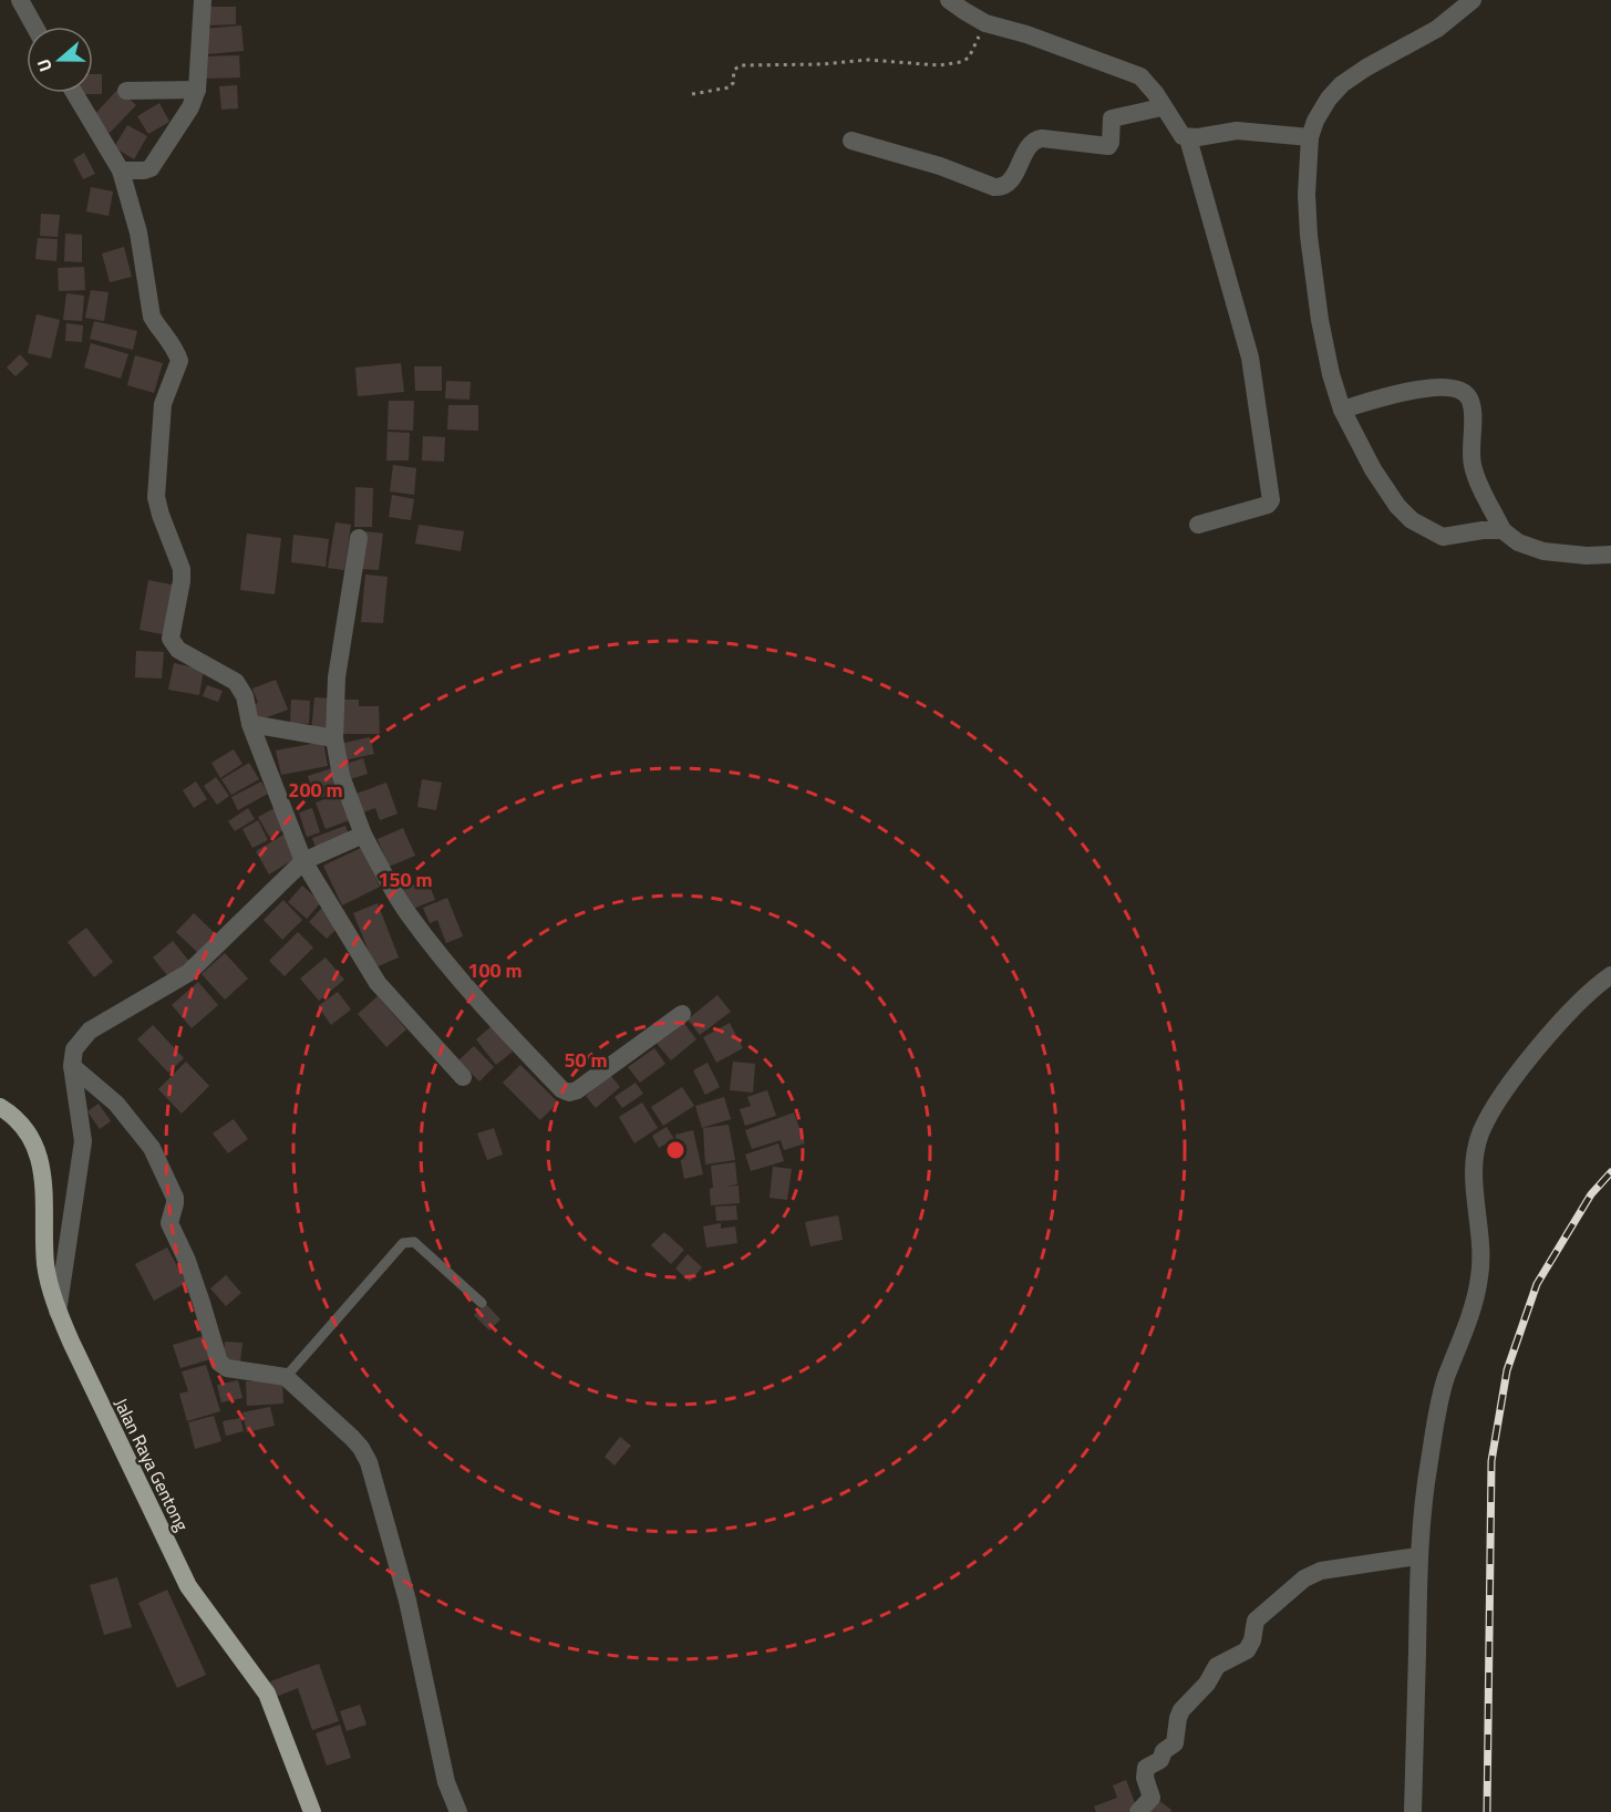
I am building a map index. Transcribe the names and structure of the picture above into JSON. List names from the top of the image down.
{
  "streets": {
    "highway": ["Jalan Raya Gentong"]
  },
  "north": "left",
  "rings": [
    "200 m",
    "150 m",
    "100 m",
    "50 m"
  ]
}
